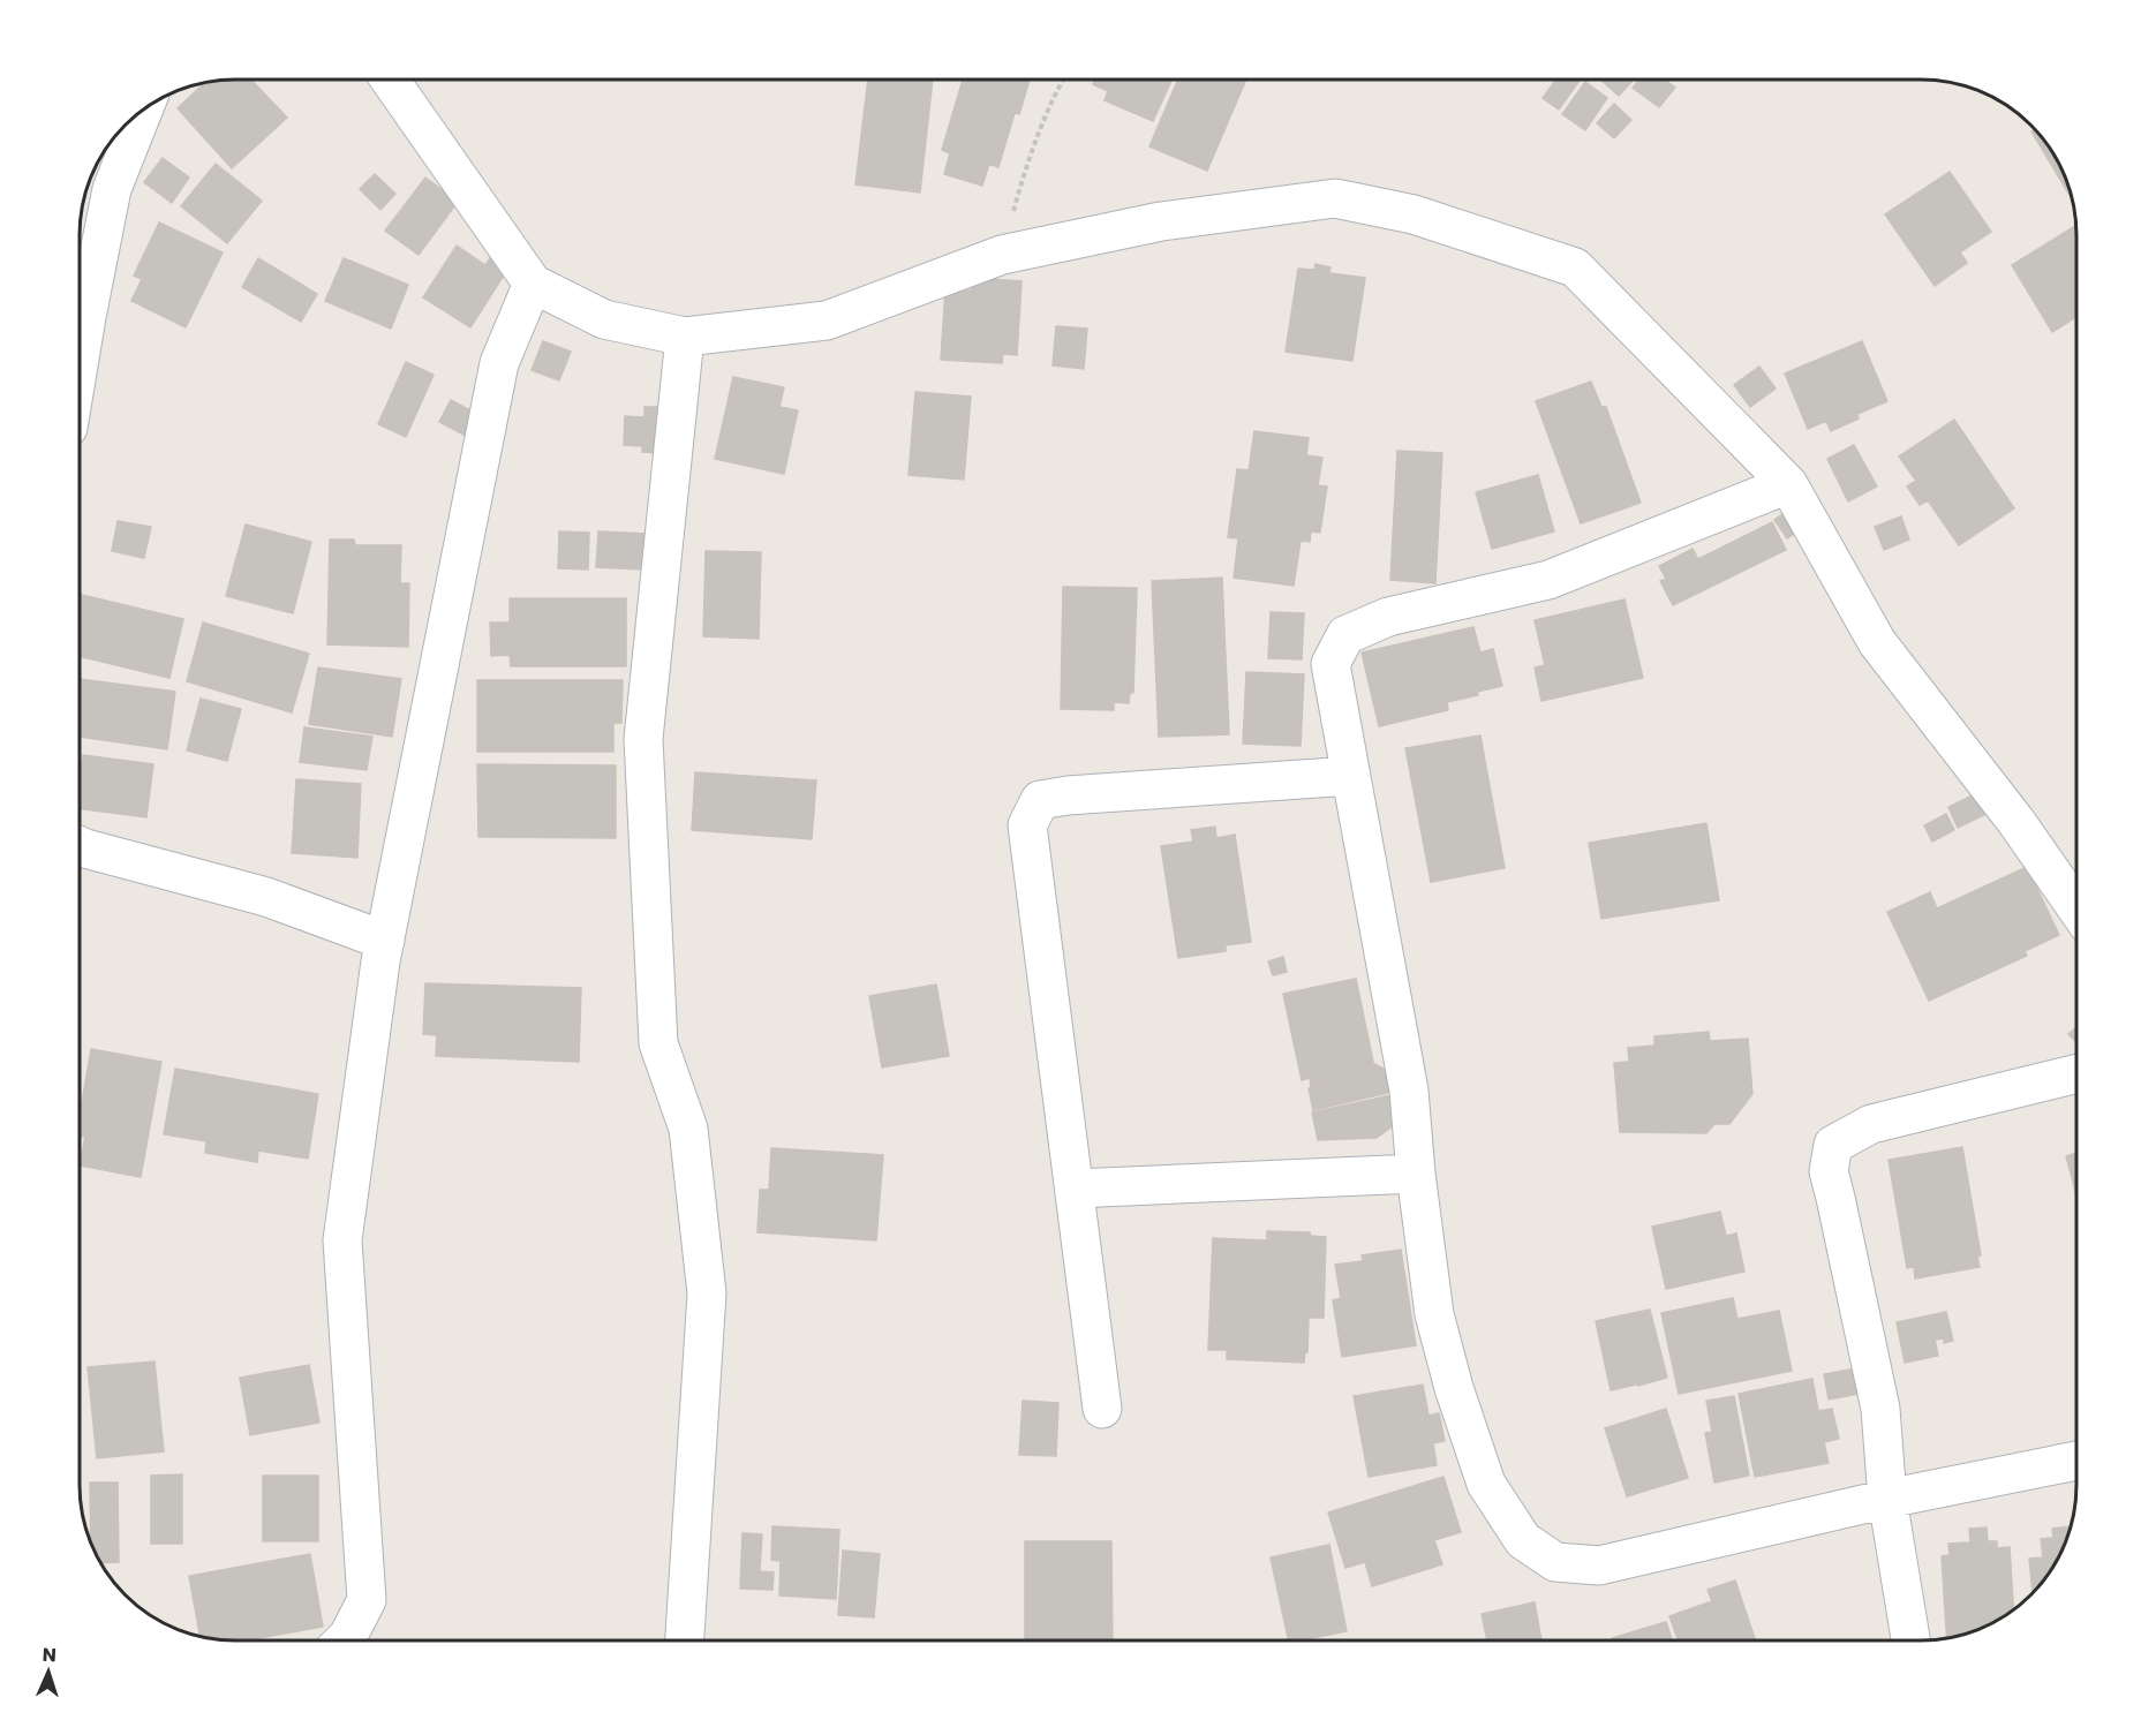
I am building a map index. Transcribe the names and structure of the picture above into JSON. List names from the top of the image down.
{
  "north": "top"
}
